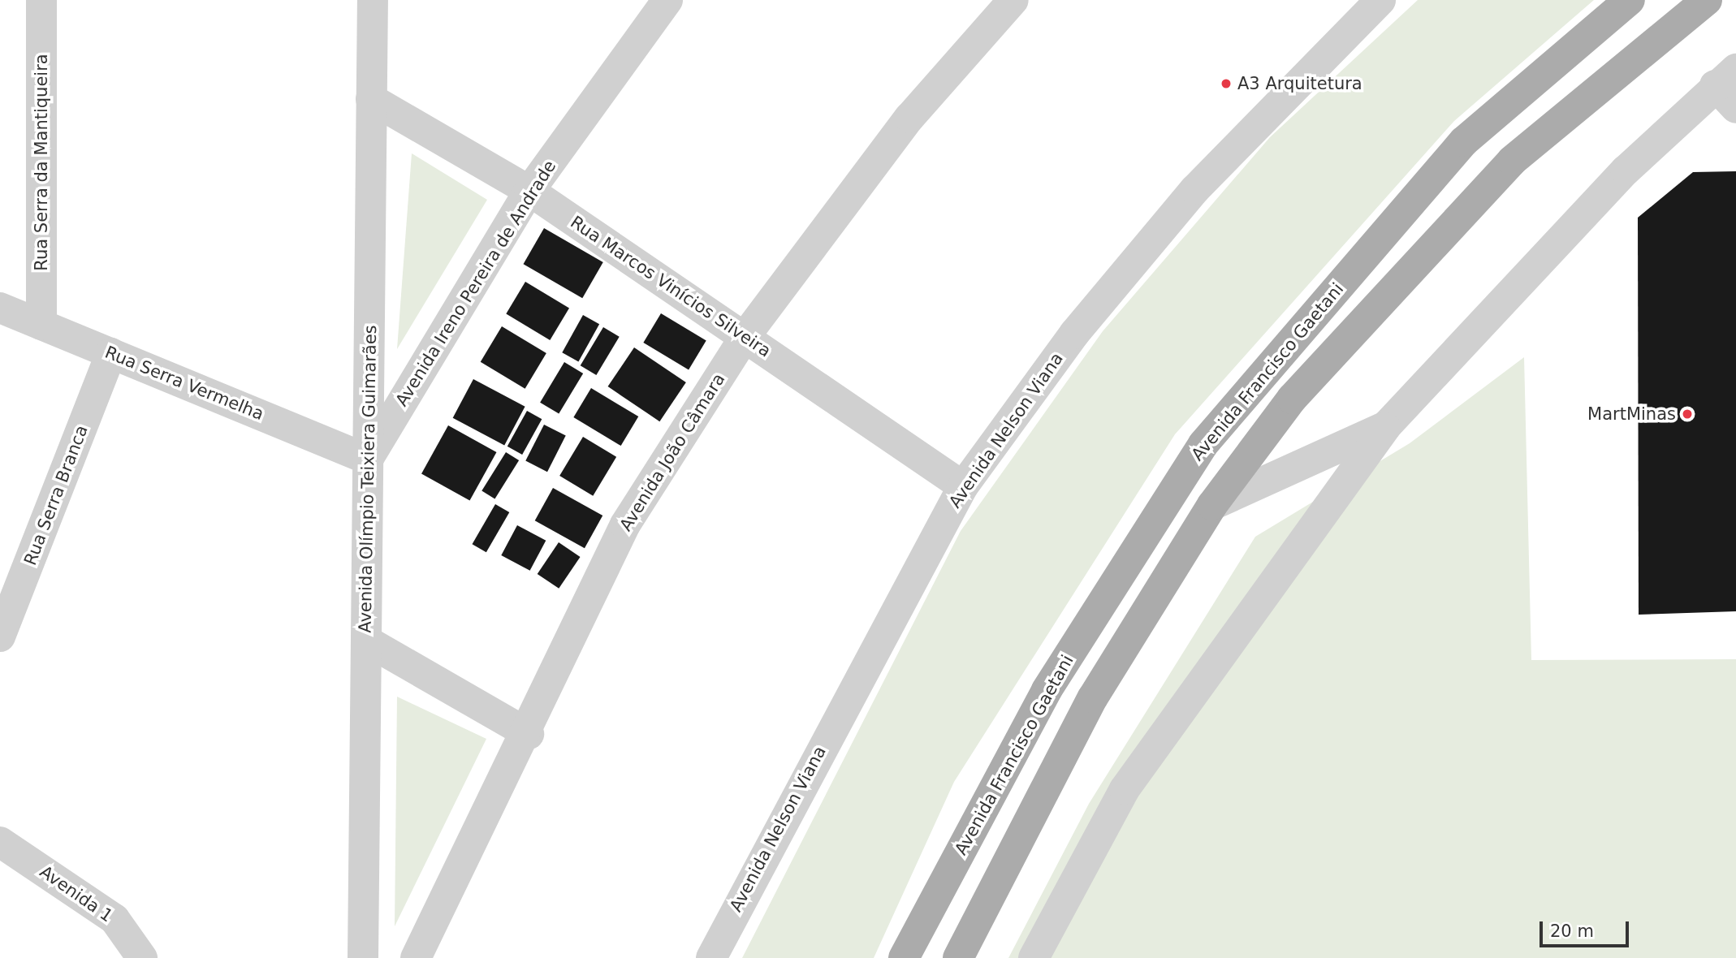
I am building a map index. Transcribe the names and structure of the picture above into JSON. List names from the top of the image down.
{
  "streets": {
    "main road": ["Avenida Francisco Gaetani"],
    "street": [
      "Rua Serra da Mantiqueira",
      "Avenida Ireno Pereira de Andrade",
      "Rua Marcos Vinícios Silveira",
      "Rua Serra Vermelha",
      "Avenida Nelson Viana",
      "Avenida João Câmara",
      "Avenida Olímpio Teixiera Guimarães",
      "Rua Serra Branca",
      "Avenida 1"
    ]
  },
  "crossings": [
    ["Rua Serra da Mantiqueira", "Rua Serra Vermelha"],
    ["Avenida Ireno Pereira de Andrade", "Rua Marcos Vinícios Silveira"],
    ["Avenida Ireno Pereira de Andrade", "Rua Serra Vermelha"],
    ["Avenida Ireno Pereira de Andrade", "Avenida Olímpio Teixiera Guimarães"],
    ["Rua Marcos Vinícios Silveira", "Avenida Nelson Viana"],
    ["Rua Marcos Vinícios Silveira", "Avenida João Câmara"],
    ["Rua Marcos Vinícios Silveira", "Avenida Olímpio Teixiera Guimarães"],
    ["Rua Serra Vermelha", "Avenida Olímpio Teixiera Guimarães"],
    ["Rua Serra Vermelha", "Rua Serra Branca"]
  ],
  "places": ["A3 Arquitetura", "MartMinas"],
  "scale_bar": "20 m"
}
